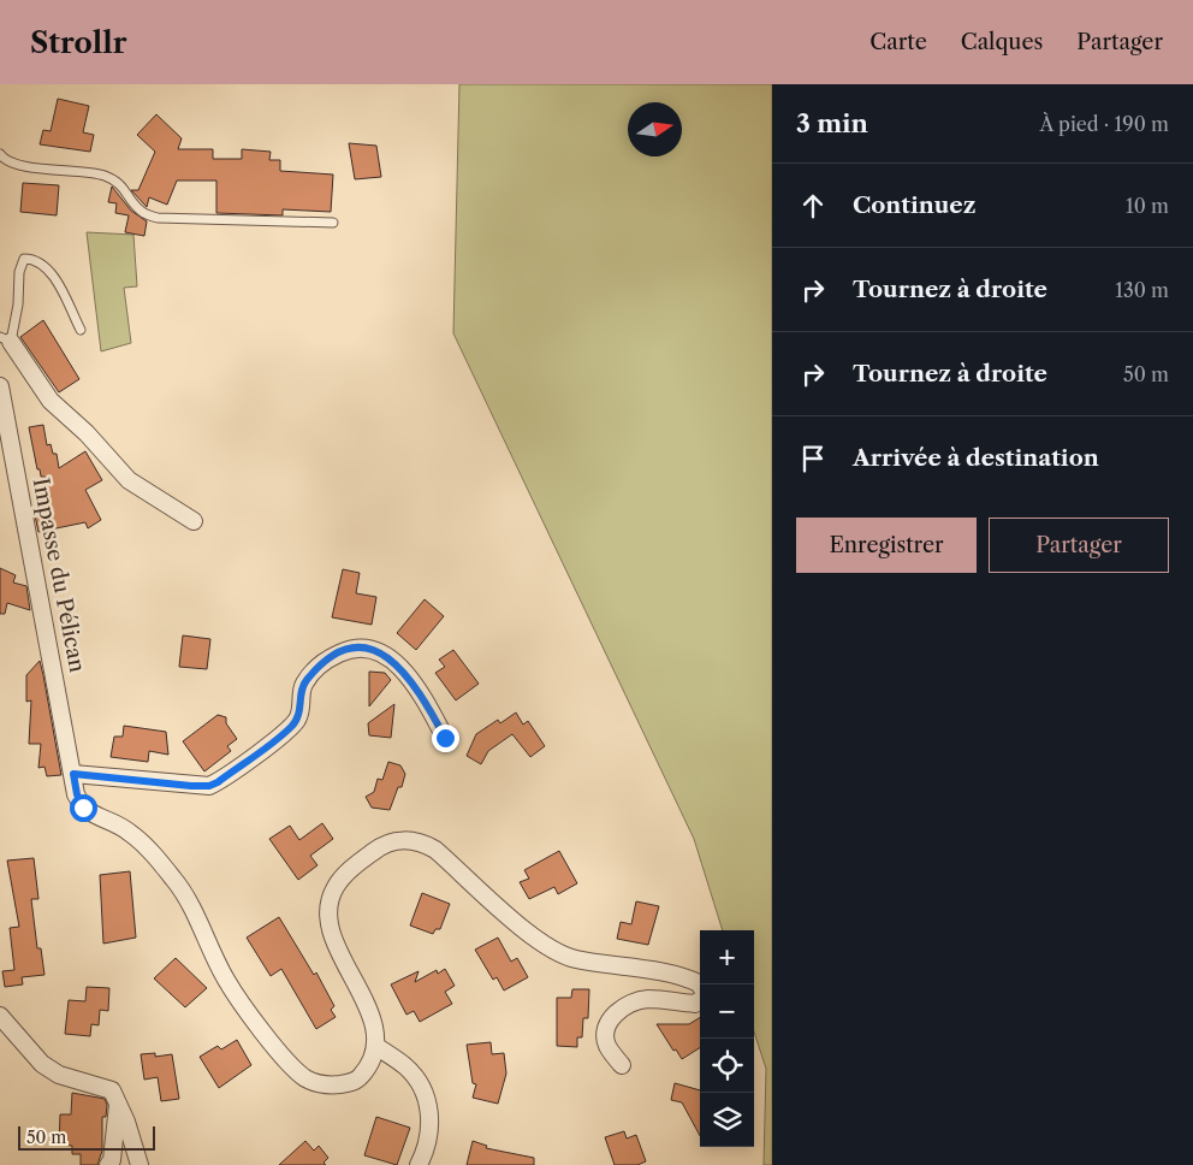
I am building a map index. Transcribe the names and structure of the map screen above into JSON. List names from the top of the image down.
{
  "streets": {
    "street": ["Impasse du Pélican"]
  },
  "scale_bar": "50 m",
  "north": "right",
  "page": {
    "header": "Strollr",
    "nav": ["Carte", "Calques", "Partager"],
    "heading": ["3 min", "À pied · 190 m"],
    "list": [
      ["Continuez", "10 m"],
      ["Tournez à droite", "130 m"],
      ["Tournez à droite", "50 m"],
      "Arrivée à destination"
    ],
    "buttons": ["Enregistrer", "Partager"],
    "map_buttons": ["+", "−"],
    "scale": "50 m"
  }
}
